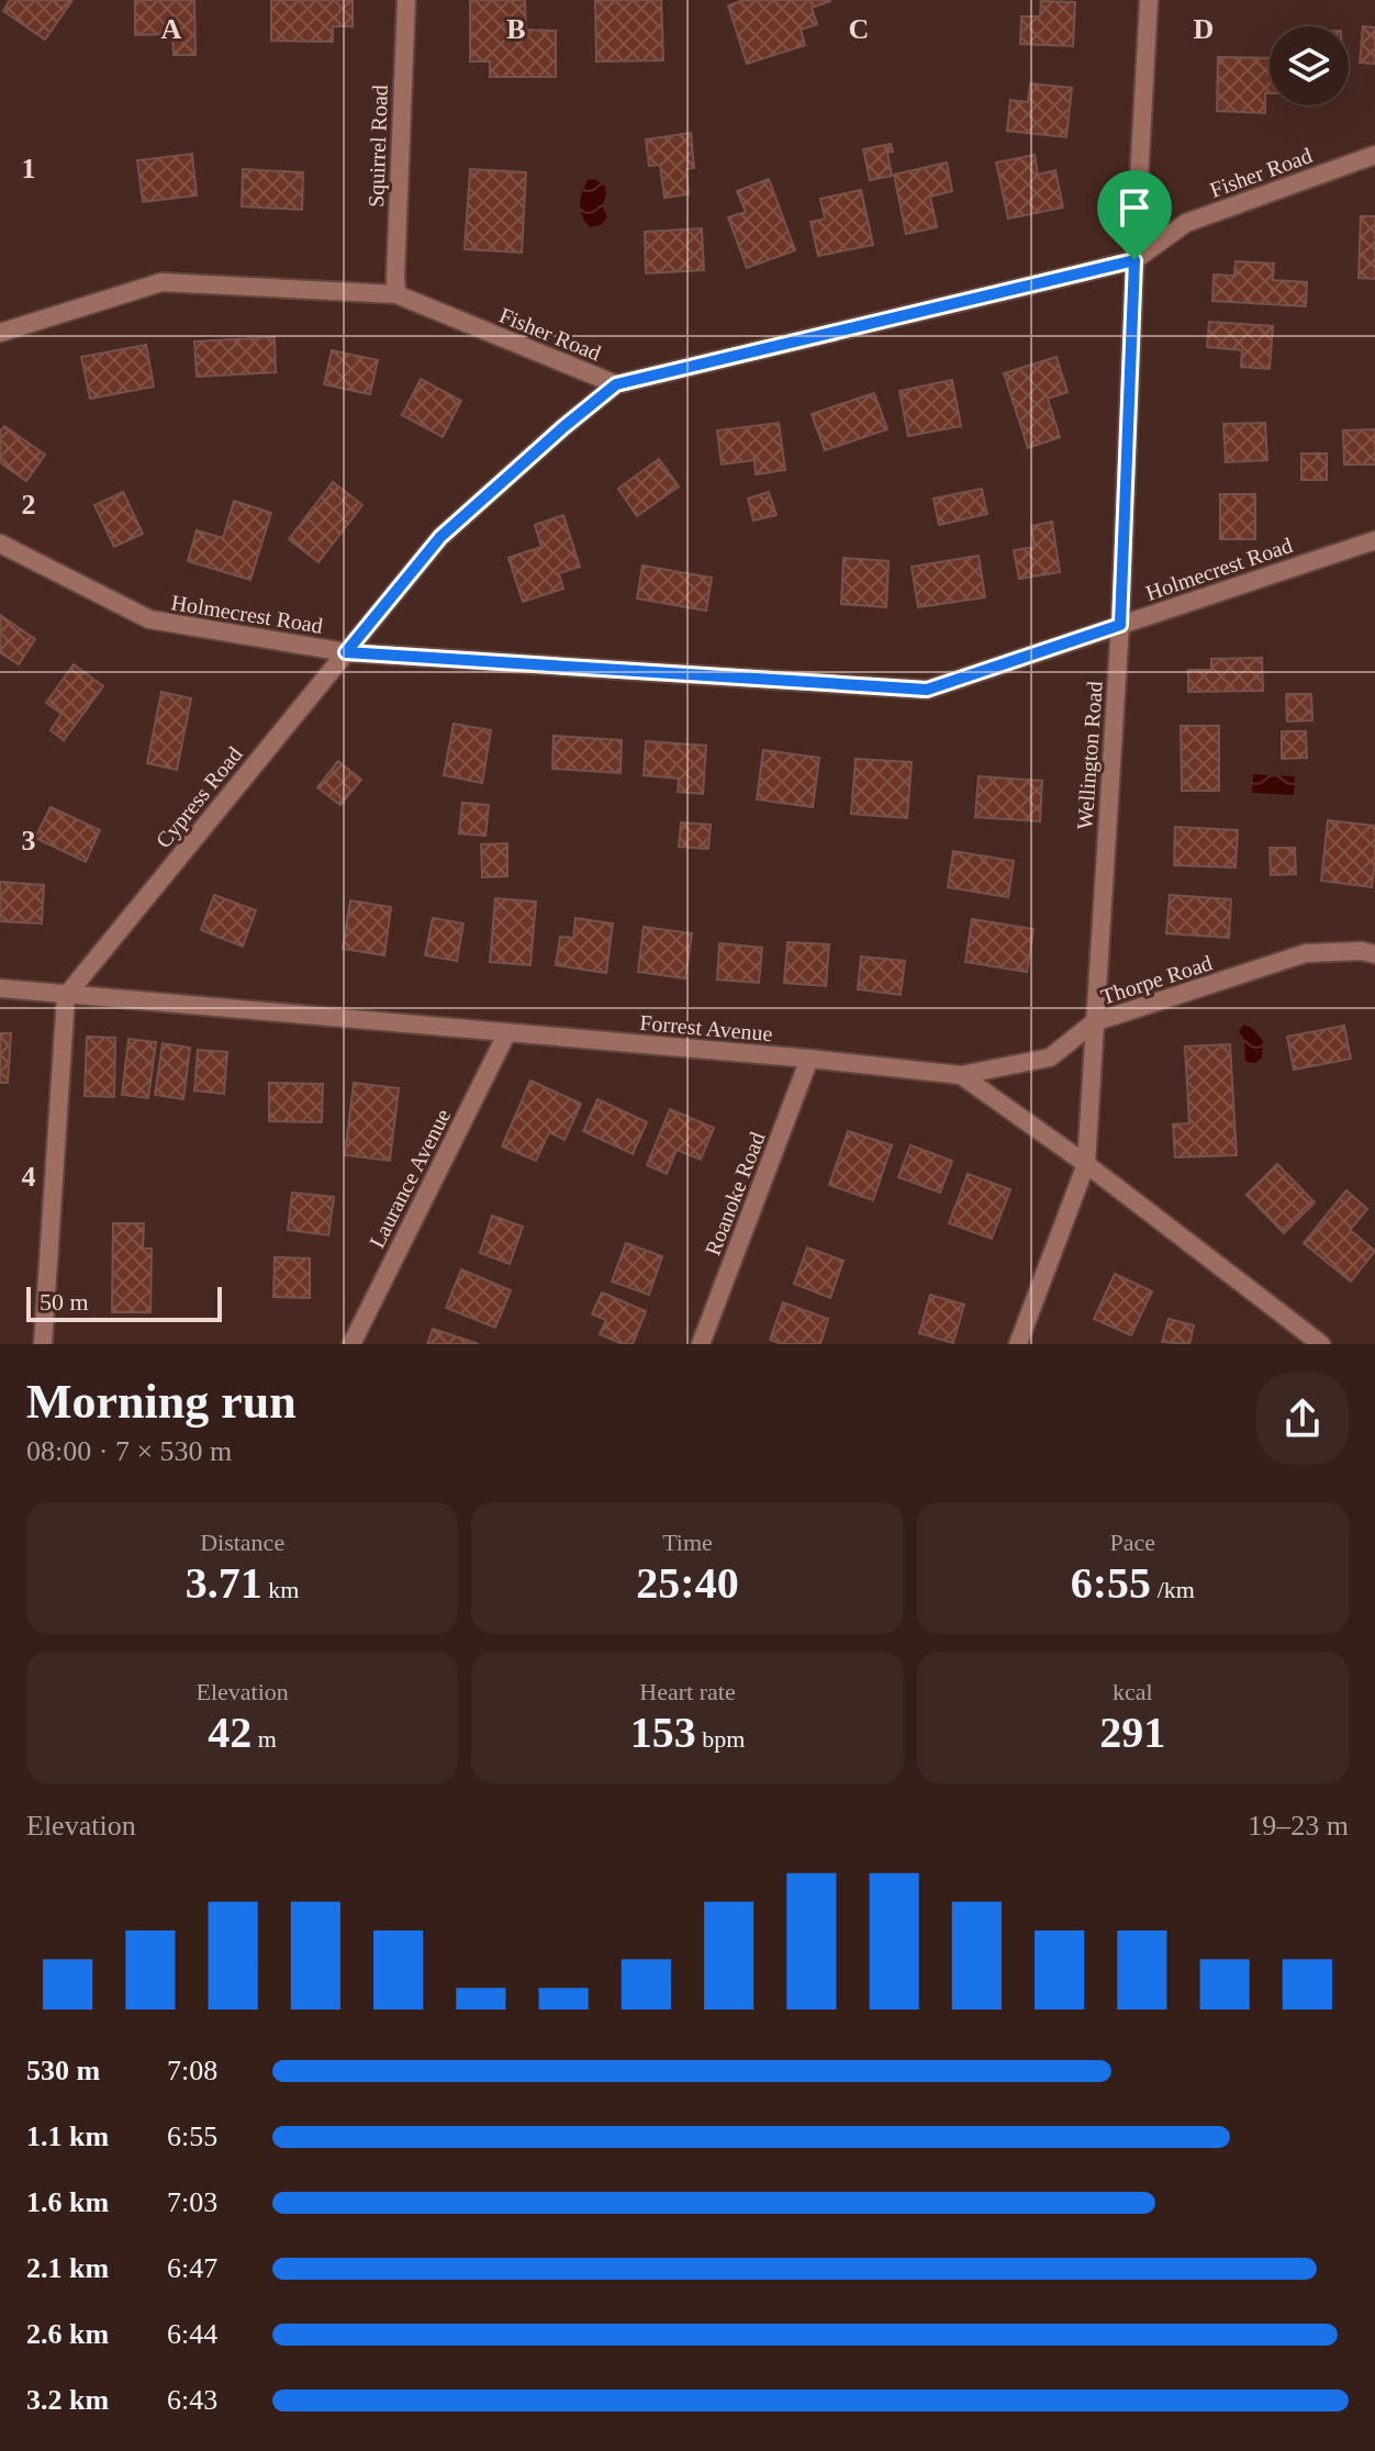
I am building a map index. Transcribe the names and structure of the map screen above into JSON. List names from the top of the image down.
{
  "streets": {
    "street": [
      "Squirrel Road",
      "Fisher Road",
      "Holmecrest Road",
      "Wellington Road",
      "Cypress Road",
      "Thorpe Road",
      "Forrest Avenue",
      "Laurance Avenue",
      "Roanoke Road"
    ]
  },
  "crossings": [
    ["Squirrel Road", "Fisher Road"],
    ["Fisher Road", "Wellington Road"],
    ["Fisher Road", "Cypress Road"],
    ["Holmecrest Road", "Wellington Road"],
    ["Holmecrest Road", "Cypress Road"],
    ["Wellington Road", "Thorpe Road"],
    ["Wellington Road", "Forrest Avenue"],
    ["Cypress Road", "Forrest Avenue"],
    ["Thorpe Road", "Forrest Avenue"],
    ["Forrest Avenue", "Laurance Avenue"],
    ["Forrest Avenue", "Roanoke Road"]
  ],
  "scale_bar": "50 m",
  "page": {
    "scale": "50 m",
    "heading": ["Morning run", "08:00 · 7 × 530 m"],
    "stats": [
      ["Distance", "3.71 km"],
      ["Time", "25:40"],
      ["Pace", "6:55 /km"],
      ["Elevation", "42 m"],
      ["Heart rate", "153 bpm"],
      ["kcal", "291"]
    ],
    "chart": ["Elevation", "19–23 m"],
    "list": [
      {
        "name": "530 m",
        "note": "7:08"
      },
      {
        "name": "1.1 km",
        "note": "6:55"
      },
      {
        "name": "1.6 km",
        "note": "7:03"
      },
      {
        "name": "2.1 km",
        "note": "6:47"
      },
      {
        "name": "2.6 km",
        "note": "6:44"
      },
      {
        "name": "3.2 km",
        "note": "6:43"
      }
    ]
  },
  "grid": {
    "columns": [
      "A",
      "B",
      "C",
      "D"
    ],
    "rows": [
      "1",
      "2",
      "3",
      "4"
    ]
  }
}
